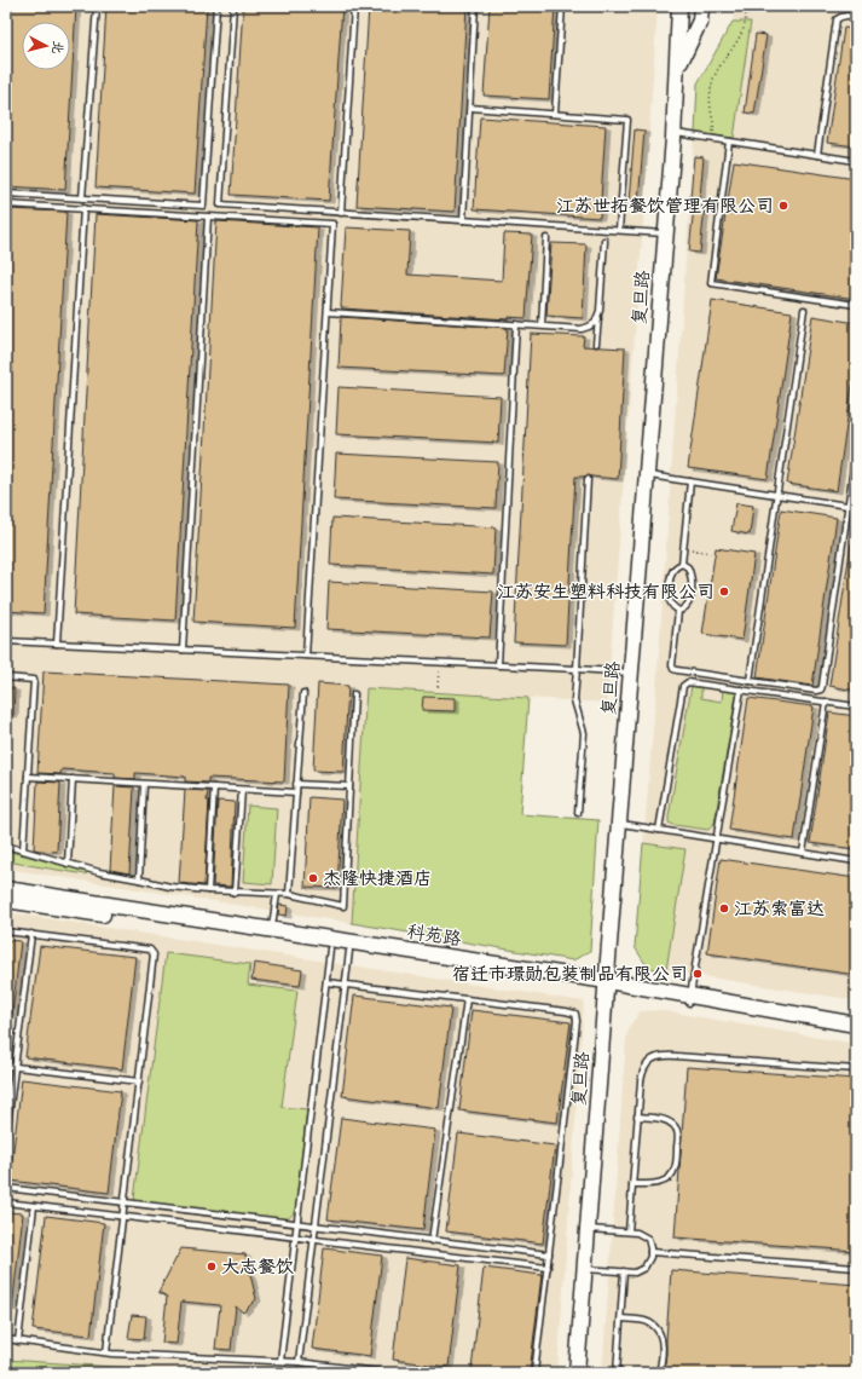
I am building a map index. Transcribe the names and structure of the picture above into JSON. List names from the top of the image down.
{
  "streets": {
    "street": ["复旦路", "科苑路"]
  },
  "crossings": [
    ["复旦路", "科苑路"]
  ],
  "places": [
    "江苏世拓餐饮管理有限公司",
    "江苏安生塑料科技有限公司",
    "杰隆快捷酒店",
    "江苏索富达",
    "宿迁市璟勋包装制品有限公司",
    "大志餐饮"
  ],
  "north": "right"
}
